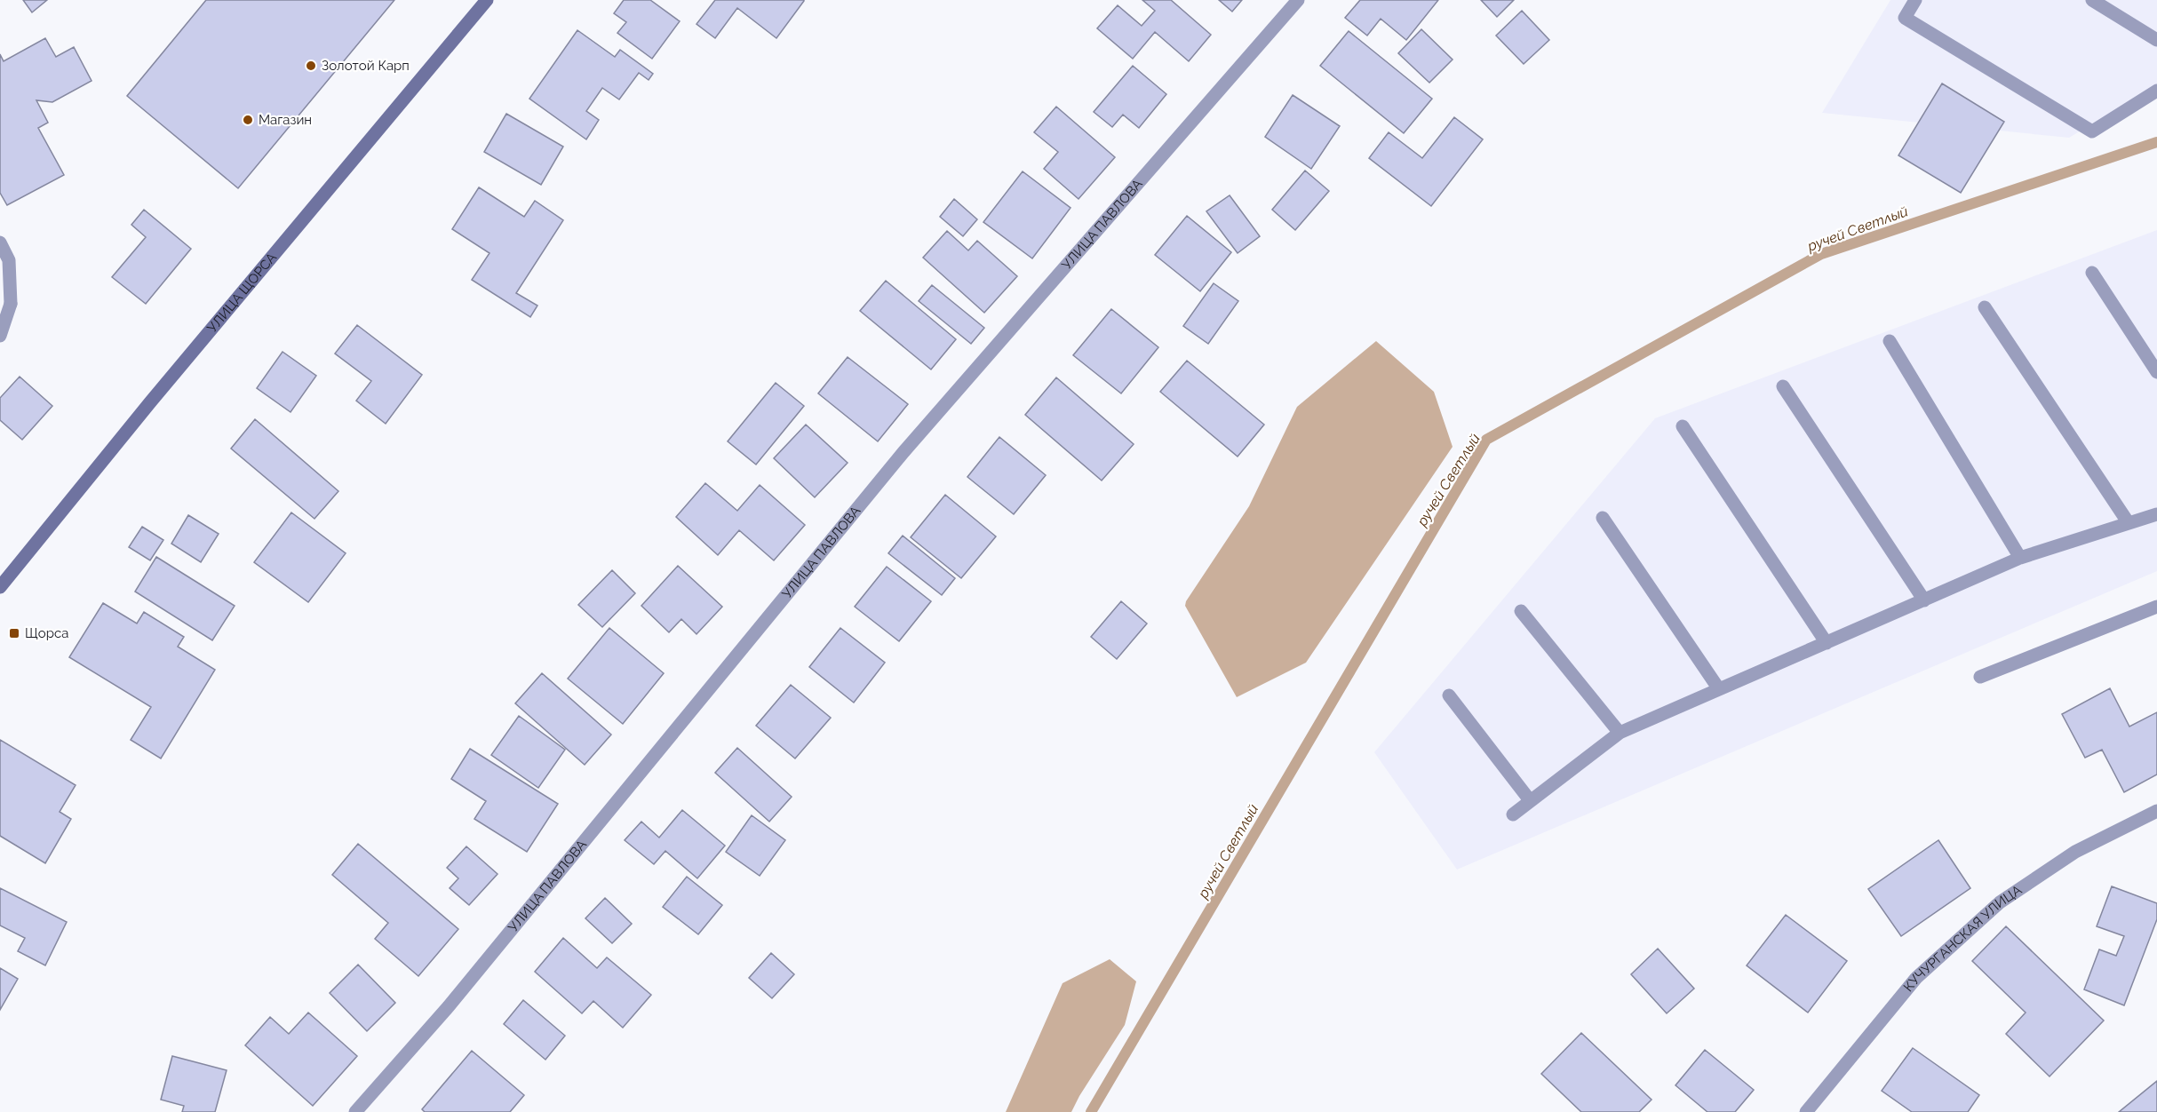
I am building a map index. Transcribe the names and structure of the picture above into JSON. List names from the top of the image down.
{
  "streets": {
    "street": ["УЛИЦА ПАВЛОВА", "УЛИЦА ЩОРСА", "КУЧУРГАНСКАЯ УЛИЦА"]
  },
  "water": ["ручей Светлый"],
  "places": {
    "other": ["Золотой Карп", "Магазин"],
    "transit": ["Щорса"]
  }
}
